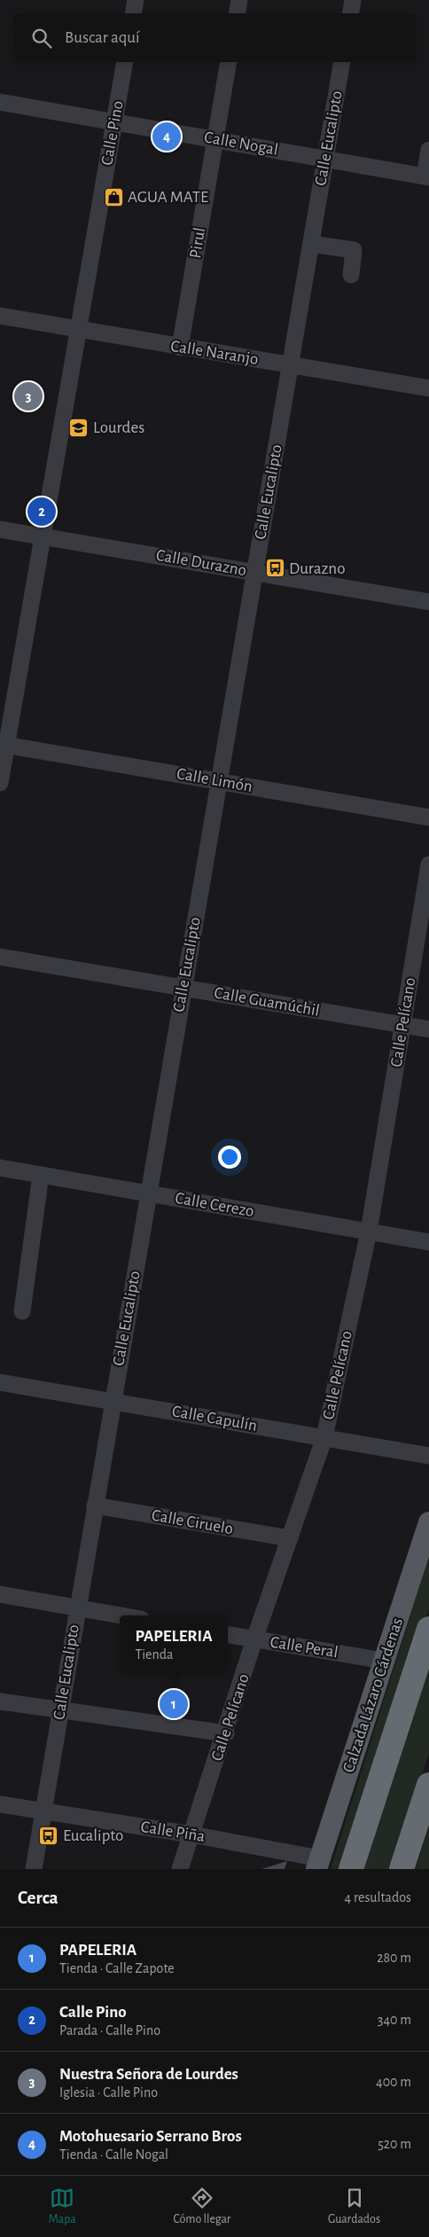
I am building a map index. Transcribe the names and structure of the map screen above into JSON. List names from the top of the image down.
{
  "streets": {
    "highway": ["Calzada Lázaro Cárdenas"],
    "street": [
      "Calle Pino",
      "Calle Eucalipto",
      "Calle Nogal",
      "Pirul",
      "Calle Naranjo",
      "Calle Durazno",
      "Calle Limón",
      "Calle Guamúchil",
      "Calle Pelícano",
      "Calle Cerezo",
      "Calle Capulín",
      "Calle Ciruelo",
      "Calle Peral",
      "Calle Piña"
    ]
  },
  "crossings": [
    ["Calle Pino", "Calle Nogal"],
    ["Calle Pino", "Calle Naranjo"],
    ["Calle Pino", "Calle Durazno"],
    ["Calle Pino", "Calle Limón"],
    ["Calle Eucalipto", "Calle Nogal"],
    ["Calle Eucalipto", "Calle Naranjo"],
    ["Calle Eucalipto", "Calle Durazno"],
    ["Calle Eucalipto", "Calle Limón"],
    ["Calle Eucalipto", "Calle Guamúchil"],
    ["Calle Eucalipto", "Calle Cerezo"],
    ["Calle Eucalipto", "Calle Capulín"],
    ["Calle Eucalipto", "Calle Ciruelo"],
    ["Calle Eucalipto", "Calle Piña"],
    ["Calle Nogal", "Pirul"],
    ["Pirul", "Calle Naranjo"],
    ["Calle Guamúchil", "Calle Pelícano"],
    ["Calle Pelícano", "Calle Cerezo"],
    ["Calle Pelícano", "Calle Capulín"],
    ["Calle Pelícano", "Calle Ciruelo"],
    ["Calle Pelícano", "Calle Peral"],
    ["Calle Pelícano", "Calle Piña"],
    ["Calle Peral", "Calzada Lázaro Cárdenas"],
    ["Calzada Lázaro Cárdenas", "Calle Piña"]
  ],
  "places": {
    "shop": ["AGUA MATE"],
    "school or university": ["Lourdes"],
    "bus stop": ["Durazno", "Eucalipto"]
  },
  "page": {
    "search": "Buscar aquí",
    "pins": [
      "4",
      "3",
      "2",
      "1"
    ],
    "popup": ["PAPELERIA", "Tienda"],
    "heading": ["Cerca", "4 resultados"],
    "list": [
      {
        "mark": "1",
        "name": "PAPELERIA",
        "note": "Tienda · Calle Zapote",
        "value": "280 m"
      },
      {
        "mark": "2",
        "name": "Calle Pino",
        "note": "Parada · Calle Pino",
        "value": "340 m"
      },
      {
        "mark": "3",
        "name": "Nuestra Señora de Lourdes",
        "note": "Iglesia · Calle Pino",
        "value": "400 m"
      },
      {
        "mark": "4",
        "name": "Motohuesario Serrano Bros",
        "note": "Tienda · Calle Nogal",
        "value": "520 m"
      }
    ],
    "nav": ["Mapa", "Cómo llegar", "Guardados"]
  }
}
